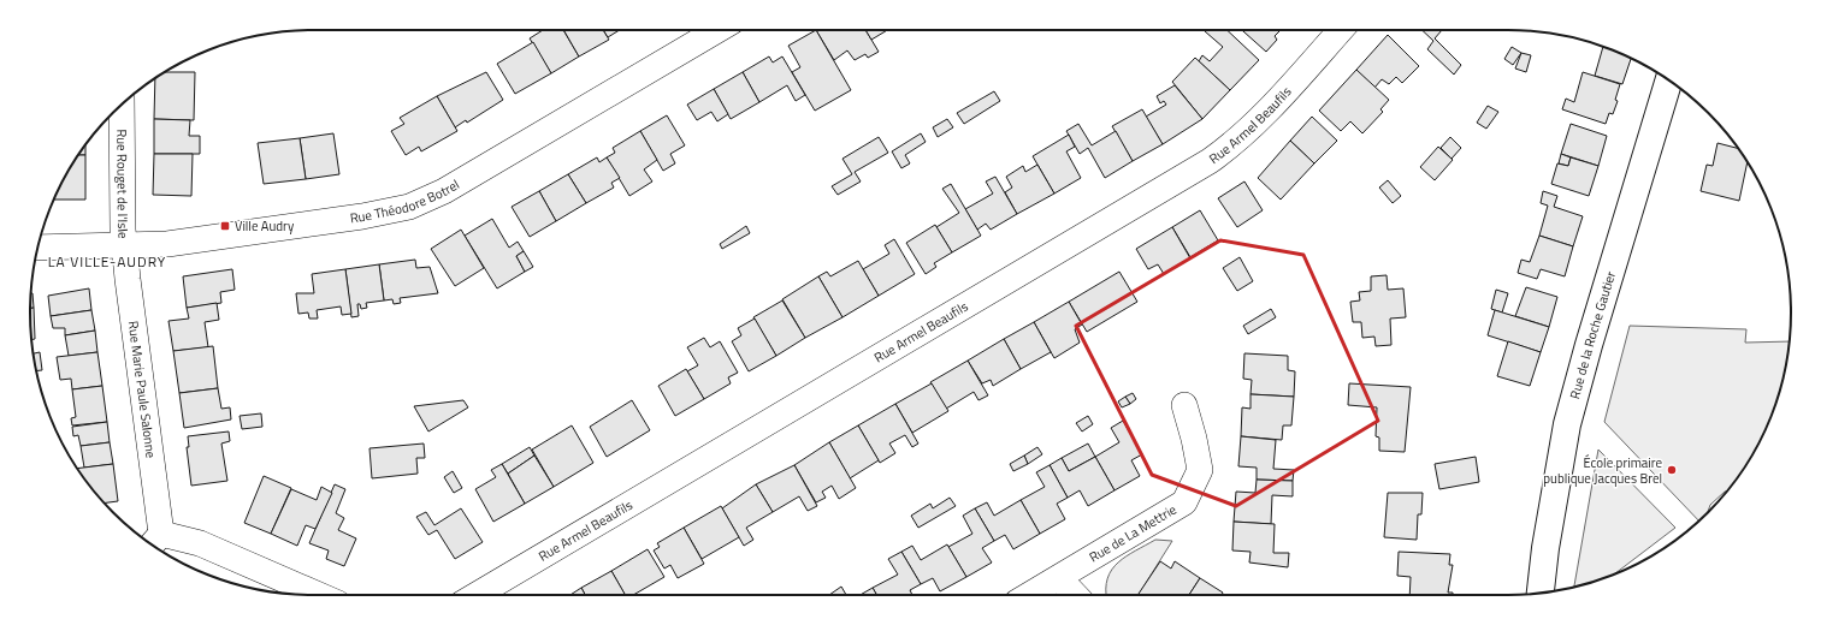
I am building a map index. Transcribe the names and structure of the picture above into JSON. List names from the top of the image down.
{
  "streets": {
    "street": [
      "Rue Armel Beaufils",
      "Rue Rouget de l'Isle",
      "Rue Théodore Botrel",
      "Rue de la Roche Gautier",
      "Rue Marie Paule Salonne",
      "Rue de La Mettrie"
    ]
  },
  "crossings": [
    ["Rue Rouget de l'Isle", "Rue Théodore Botrel"],
    ["Rue Rouget de l'Isle", "Rue Marie Paule Salonne"],
    ["Rue Théodore Botrel", "Rue Marie Paule Salonne"]
  ],
  "districts": ["LA VILLE-AUDRY"],
  "places": {
    "transit": ["Ville Audry"],
    "other": ["École primaire publique Jacques Brel"]
  }
}
